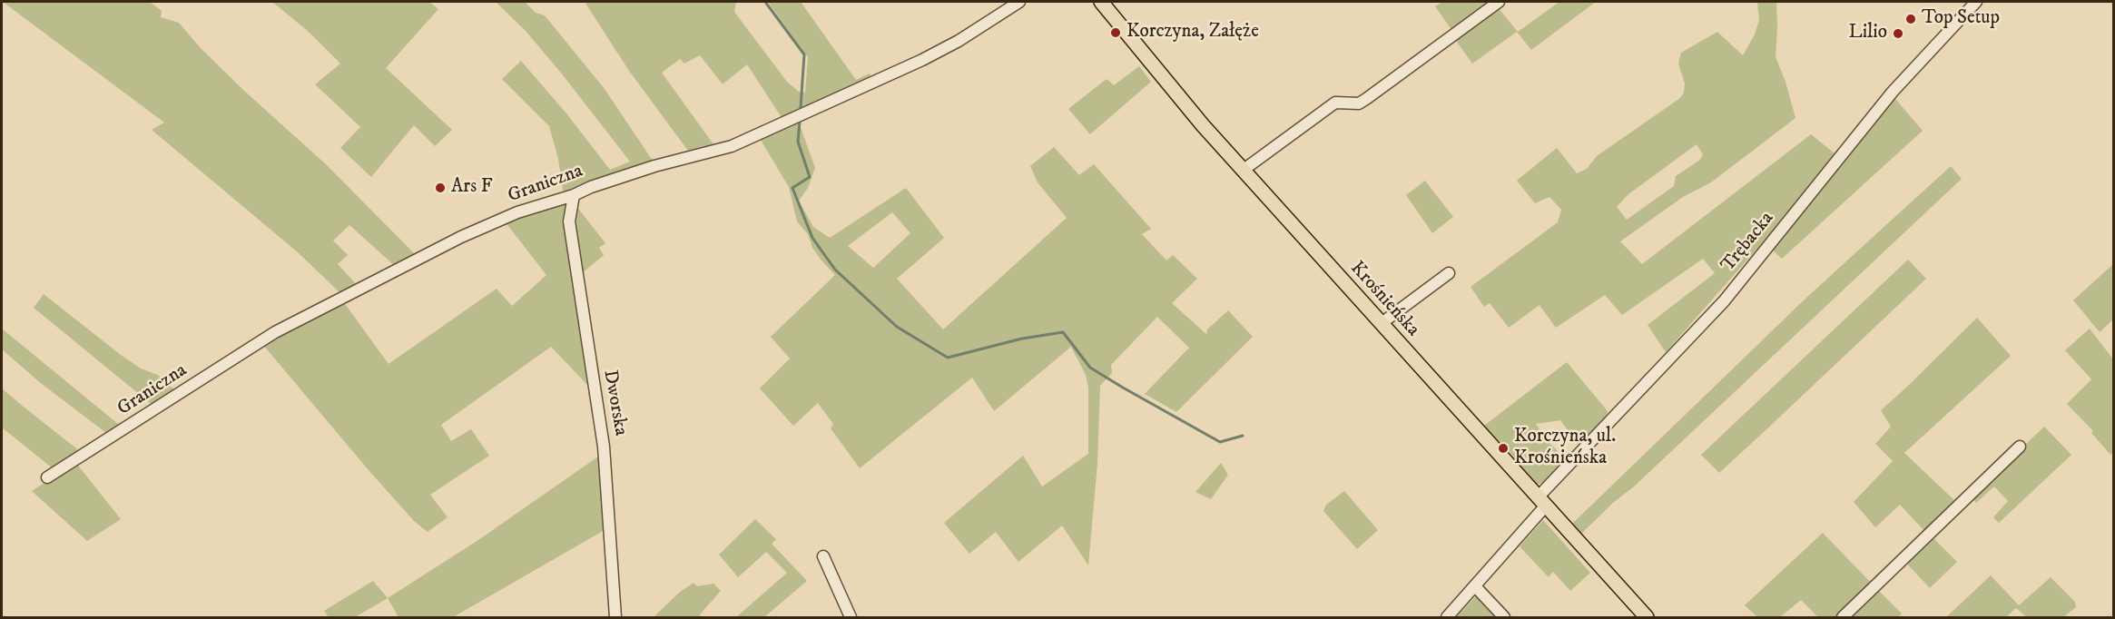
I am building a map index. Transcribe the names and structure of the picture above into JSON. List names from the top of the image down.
{
  "streets": {
    "main road": ["Krośnieńska"],
    "street": ["Graniczna", "Trębacka", "Dworska"]
  },
  "crossings": [
    ["Graniczna", "Dworska"],
    ["Trębacka", "Krośnieńska"]
  ],
  "places": [
    "Top Setup",
    "Korczyna, Załęże",
    "Lilio",
    "Ars F",
    "Korczyna, ul. Krośnieńska"
  ]
}
